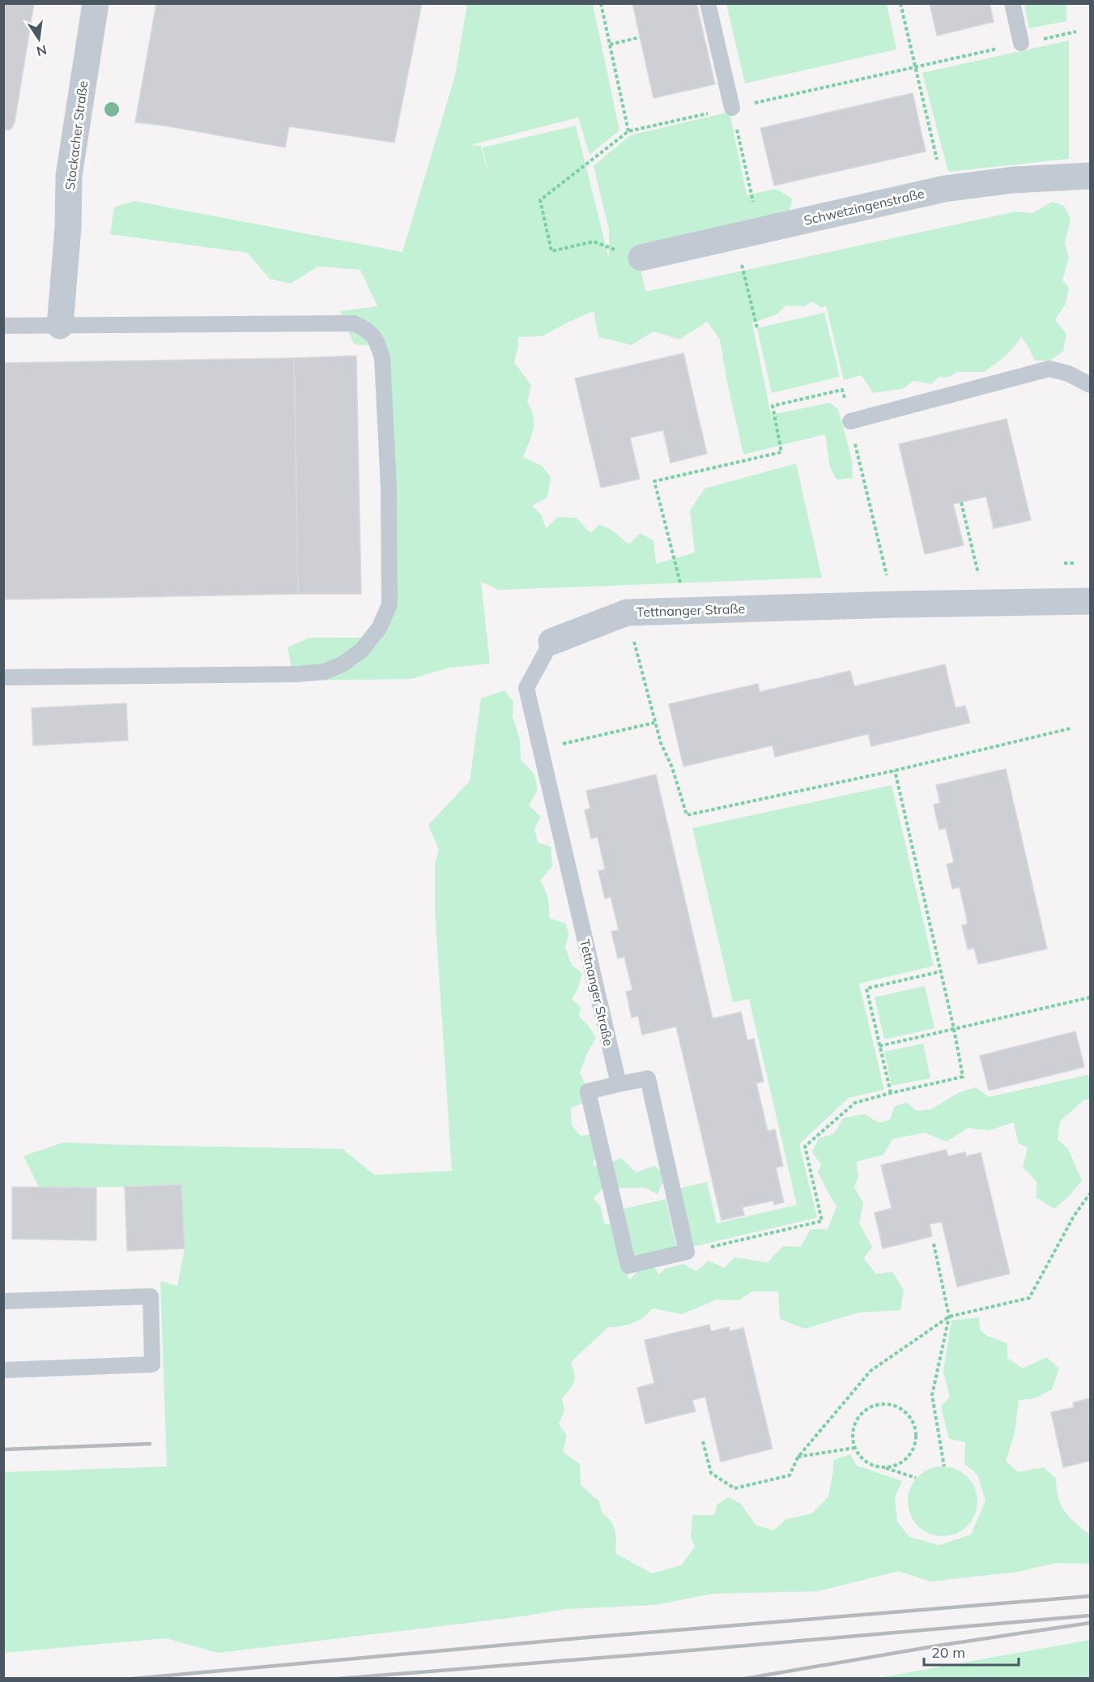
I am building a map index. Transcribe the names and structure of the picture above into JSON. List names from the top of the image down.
{
  "streets": {
    "street": ["Stockacher Straße", "Schwetzingenstraße", "Tettnanger Straße"]
  },
  "scale_bar": "20 m",
  "north": "bottom"
}
